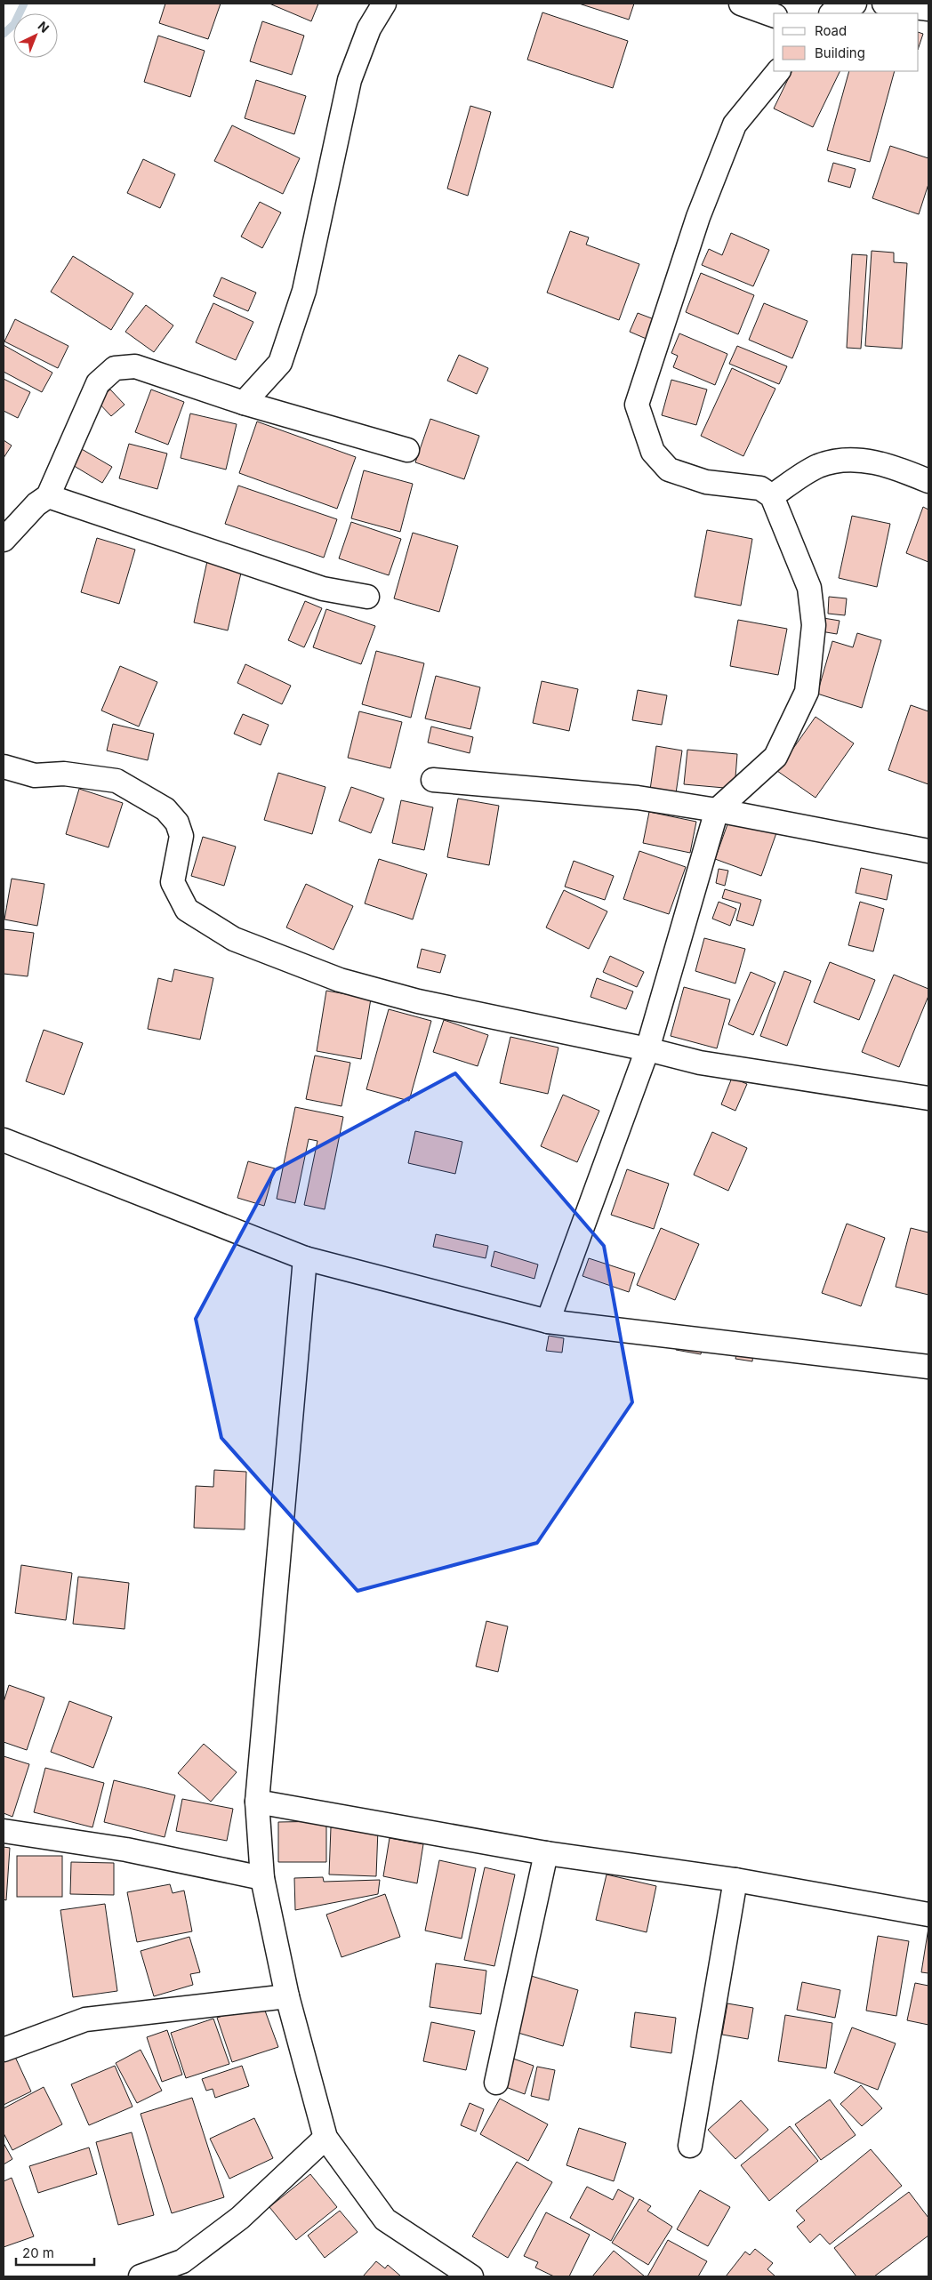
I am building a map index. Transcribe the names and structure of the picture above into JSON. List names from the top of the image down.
{
  "legend": ["Road", "Building"],
  "scale_bar": "20 m",
  "north": "top right"
}
